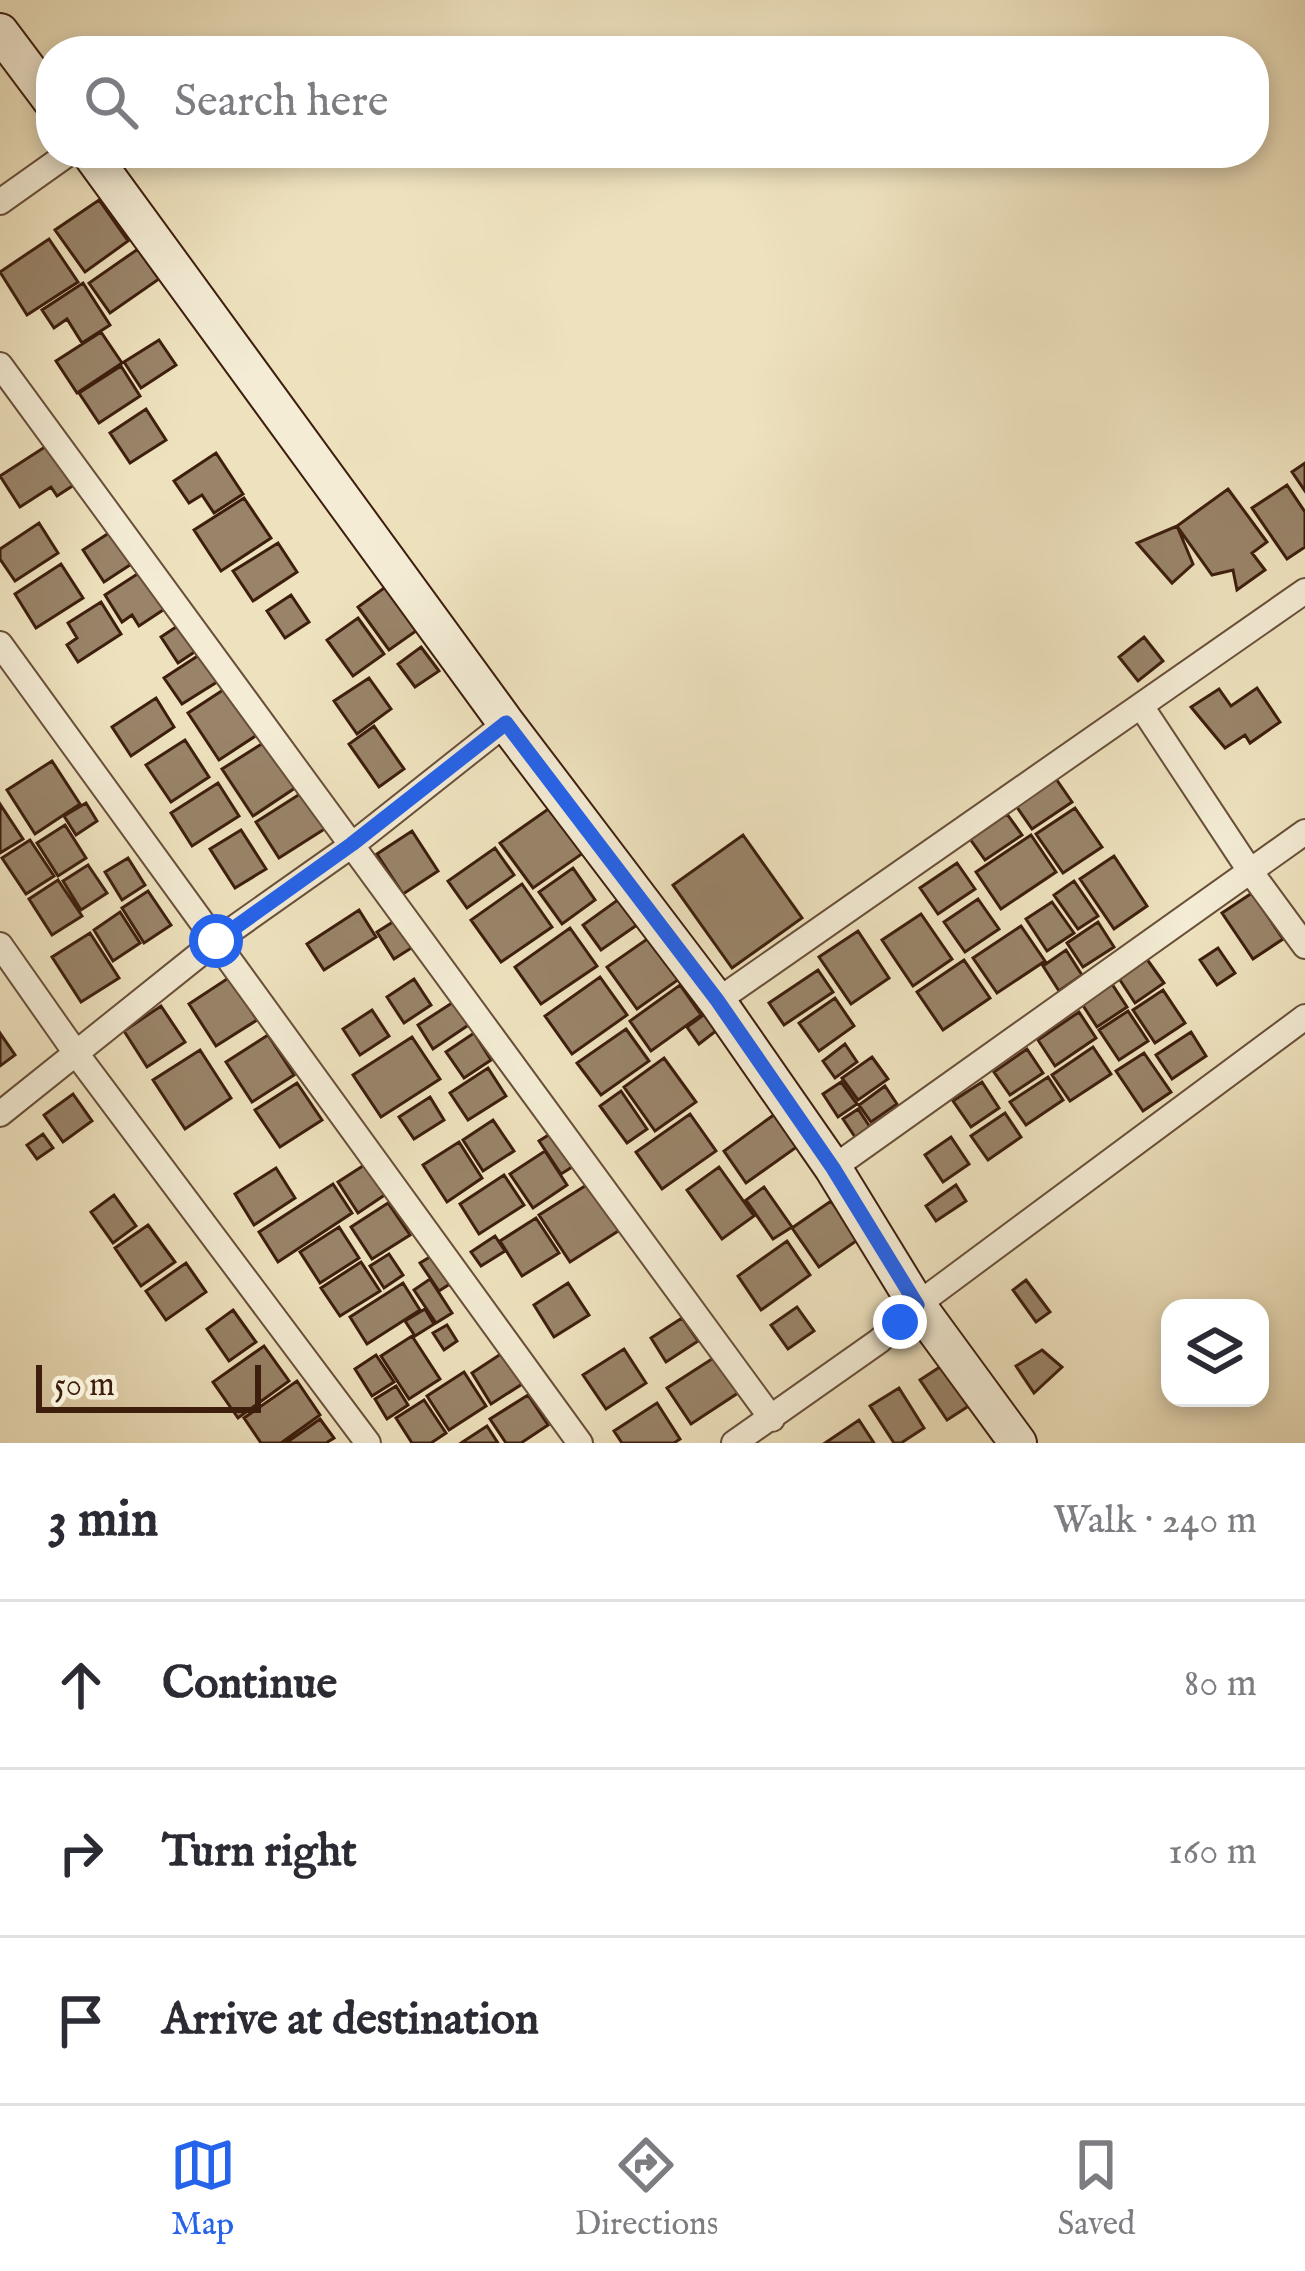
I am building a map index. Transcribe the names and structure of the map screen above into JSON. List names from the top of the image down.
{
  "scale_bar": "50 m",
  "page": {
    "search": "Search here",
    "scale": "50 m",
    "heading": ["3 min", "Walk · 240 m"],
    "list": [
      ["Continue", "80 m"],
      ["Turn right", "160 m"],
      "Arrive at destination"
    ],
    "nav": ["Map", "Directions", "Saved"]
  }
}
